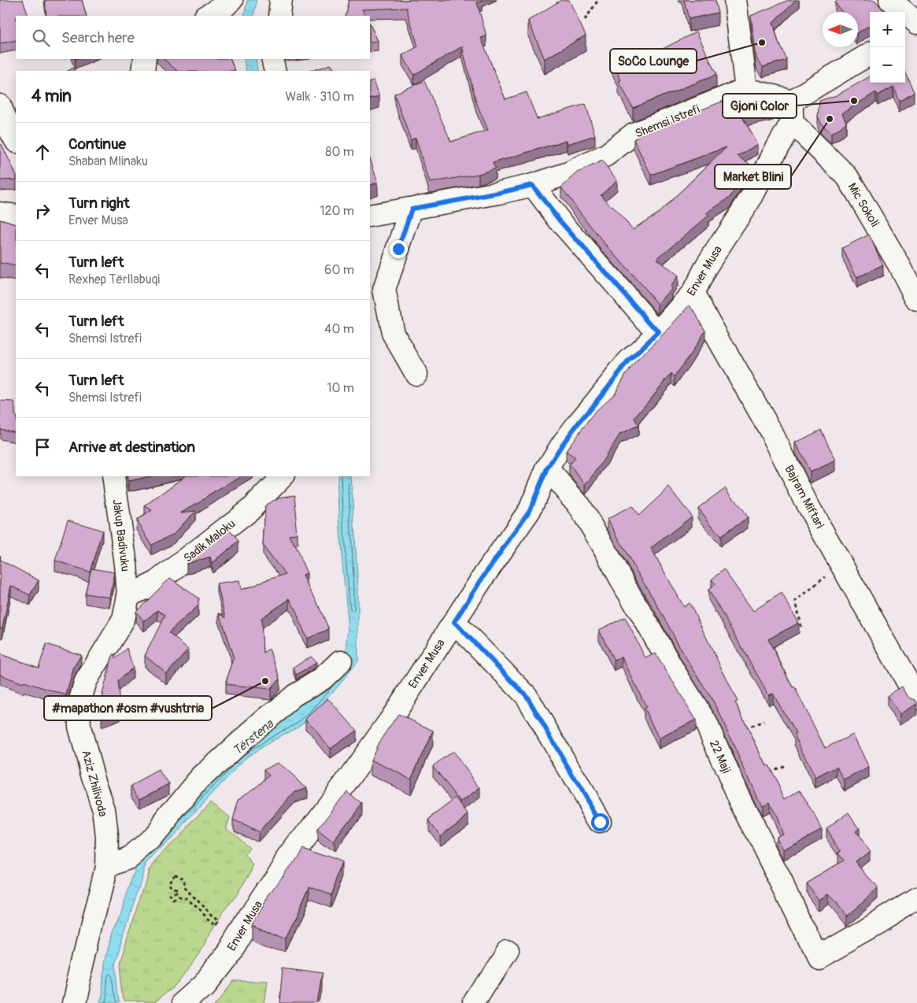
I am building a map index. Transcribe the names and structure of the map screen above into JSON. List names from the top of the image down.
{
  "streets": {
    "street": [
      "Shemsi Istrefi",
      "Mic Sokoli",
      "Enver Musa",
      "Bajram Miftari",
      "Jakup Badivuku",
      "Sadik Maloku",
      "22 Maji",
      "Aziz Zhilivoda"
    ]
  },
  "crossings": [
    ["Mic Sokoli", "Enver Musa"],
    ["Enver Musa", "Bajram Miftari"],
    ["Enver Musa", "22 Maji"],
    ["Jakup Badivuku", "Sadik Maloku"],
    ["Jakup Badivuku", "Aziz Zhilivoda"],
    ["Sadik Maloku", "Aziz Zhilivoda"]
  ],
  "water": ["Tërstena"],
  "places": [
    "SoCo Lounge",
    "Gjoni Color",
    "Market Blini",
    "#mapathon #osm #vushtrria"
  ],
  "north": "left",
  "page": {
    "map_buttons": ["+", "−"],
    "search": "Search here",
    "heading": ["4 min", "Walk · 310 m"],
    "list": [
      ["Continue", "Shaban Mlinaku", "80 m"],
      ["Turn right", "Enver Musa", "120 m"],
      ["Turn left", "Rexhep Tërllabuqi", "60 m"],
      ["Turn left", "Shemsi Istrefi", "40 m"],
      ["Turn left", "Shemsi Istrefi", "10 m"],
      "Arrive at destination"
    ]
  }
}
